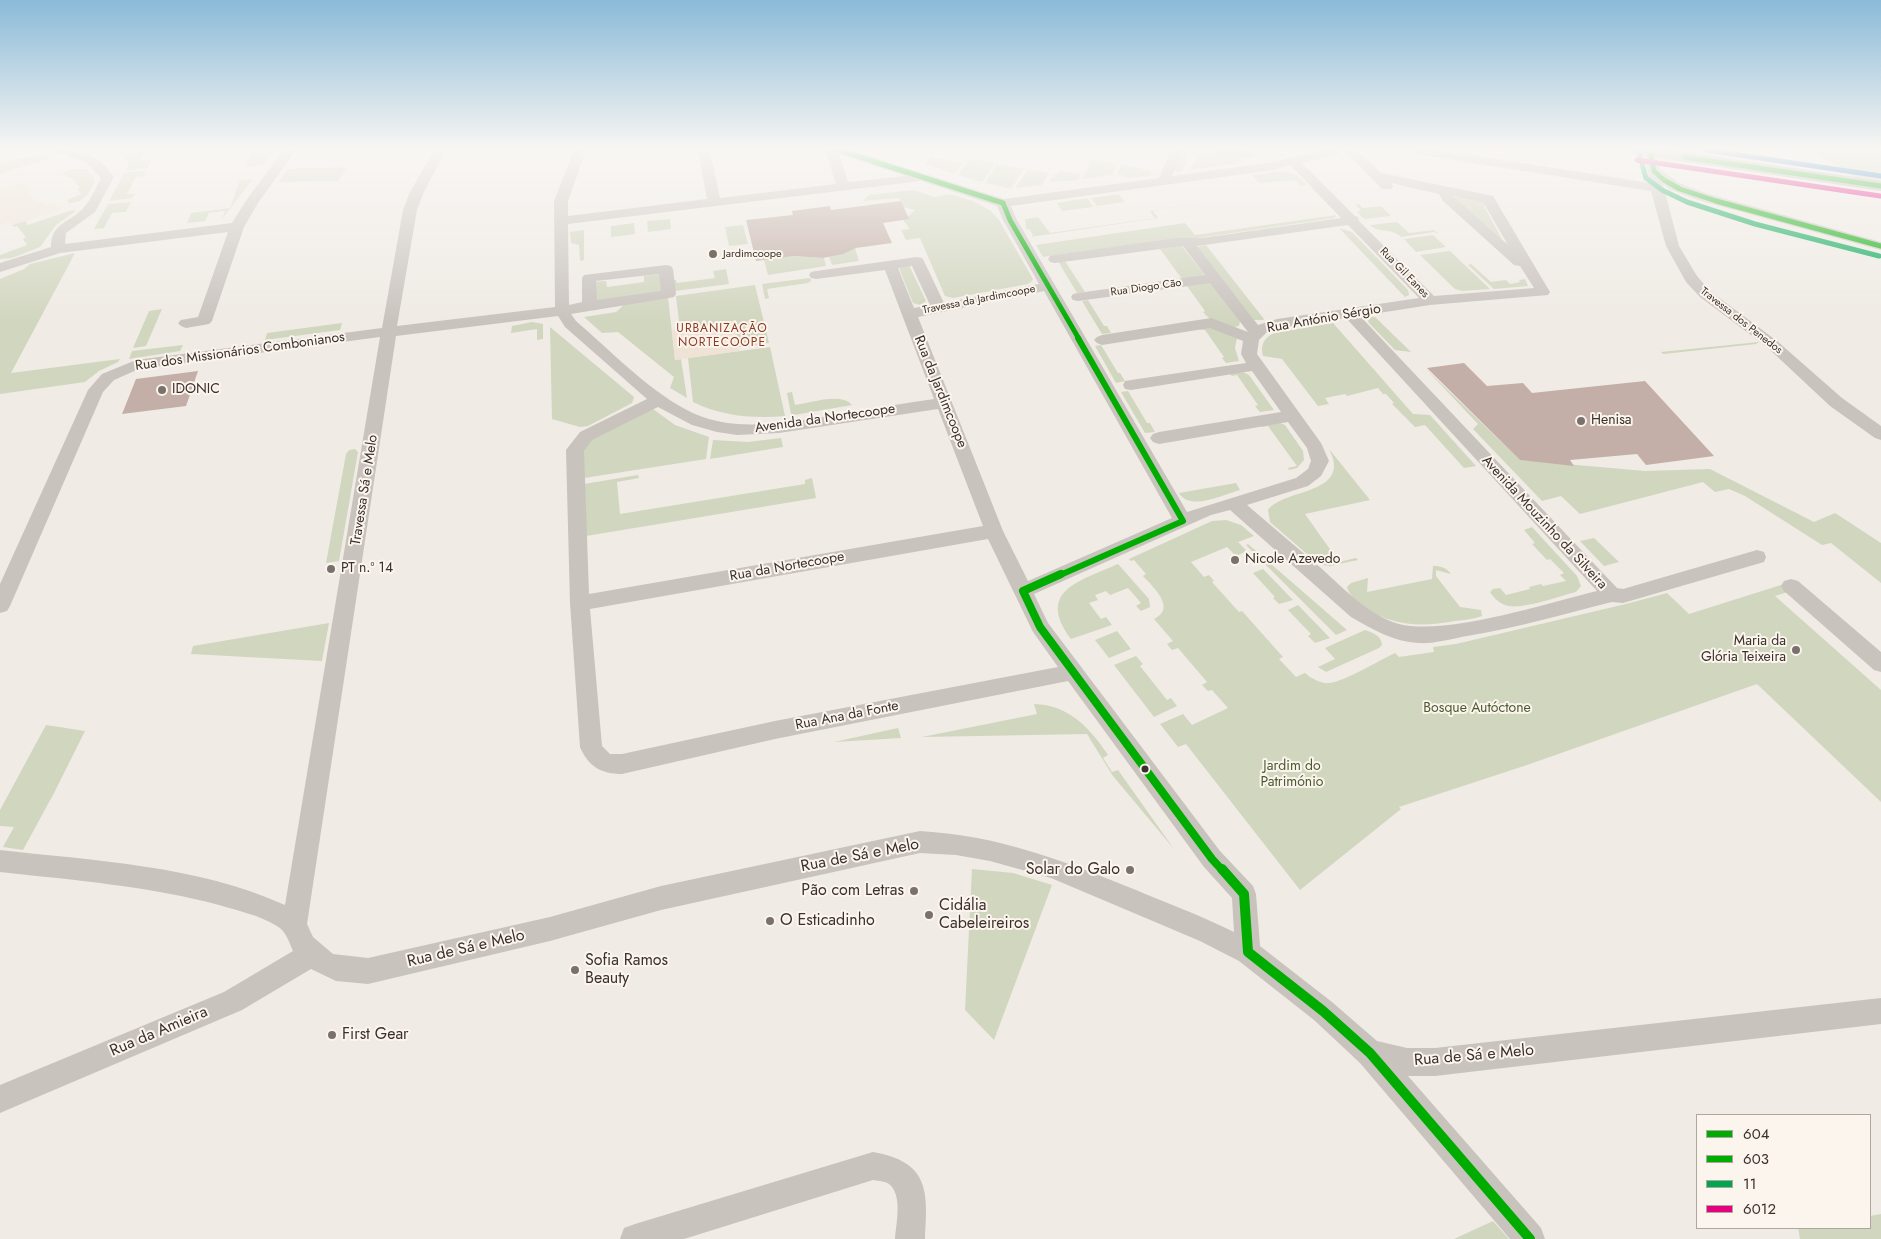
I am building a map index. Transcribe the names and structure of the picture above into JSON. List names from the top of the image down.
{
  "streets": {
    "street": [
      "Rua Gil Eanes",
      "Rua Diogo Cão",
      "Travessa da Jardimcoope",
      "Rua António Sérgio",
      "Travessa dos Penedos",
      "Rua dos Missionários Combonianos",
      "Rua da Jardimcoope",
      "Avenida da Nortecoope",
      "Travessa Sá e Melo",
      "Avenida Mouzinho da Silveira",
      "Rua da Nortecoope",
      "Rua Ana da Fonte",
      "Rua de Sá e Melo",
      "Rua da Amieira"
    ]
  },
  "crossings": [
    ["Rua Gil Eanes", "Rua António Sérgio"],
    ["Travessa da Jardimcoope", "Rua da Jardimcoope"],
    ["Rua António Sérgio", "Rua da Jardimcoope"],
    ["Rua António Sérgio", "Avenida Mouzinho da Silveira"],
    ["Rua dos Missionários Combonianos", "Travessa Sá e Melo"],
    ["Rua da Jardimcoope", "Avenida da Nortecoope"],
    ["Rua da Jardimcoope", "Rua da Nortecoope"],
    ["Rua da Jardimcoope", "Rua Ana da Fonte"],
    ["Rua da Jardimcoope", "Rua de Sá e Melo"],
    ["Travessa Sá e Melo", "Rua de Sá e Melo"],
    ["Rua da Nortecoope", "Rua Ana da Fonte"],
    ["Rua de Sá e Melo", "Rua da Amieira"]
  ],
  "districts": ["URBANIZAÇÃO NORTECOOPE"],
  "parks": ["Bosque Autóctone", "Jardim do Património"],
  "places": [
    "Jardimcoope",
    "IDONIC",
    "Henisa",
    "Nicole Azevedo",
    "PT n.º 14",
    "Maria da Glória Teixeira",
    "Solar do Galo",
    "Pão com Letras",
    "Cidália Cabeleireiros",
    "O Esticadinho",
    "Sofia Ramos Beauty",
    "First Gear"
  ],
  "lines": ["transit line 604", "transit line 603", "transit line 11"],
  "legend": [
    "604",
    "603",
    "11",
    "6012"
  ]
}
